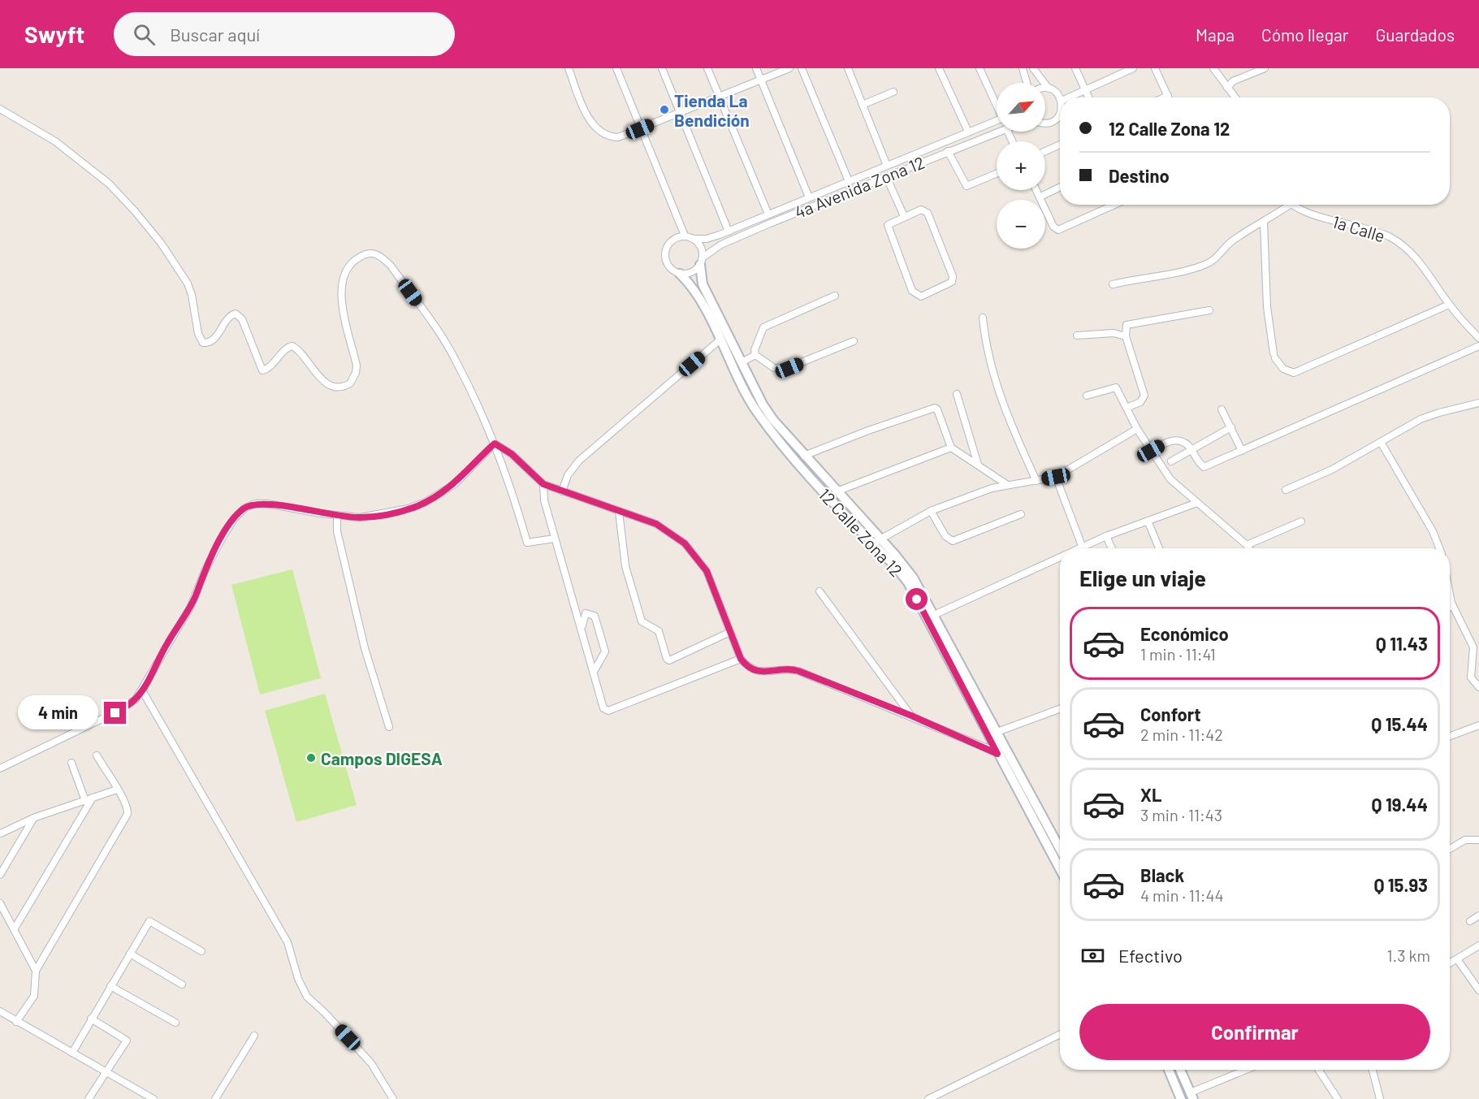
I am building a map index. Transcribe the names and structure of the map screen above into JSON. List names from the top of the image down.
{
  "streets": {
    "street": ["4a Avenida Zona 12", "1a Calle", "12 Calle Zona 12"]
  },
  "crossings": [
    ["4a Avenida Zona 12", "12 Calle Zona 12"]
  ],
  "places": ["Tienda La Bendición", "Campos DIGESA"],
  "north": "top right",
  "page": {
    "header": "Swyft",
    "search": "Buscar aquí",
    "nav": ["Mapa", "Cómo llegar", "Guardados"],
    "map_buttons": ["+", "−"],
    "banner": ["12 Calle Zona 12", "Destino"],
    "heading": "Elige un viaje",
    "list": [
      {
        "name": "Económico",
        "note": "1 min · 11:41",
        "value": "Q 11.43"
      },
      {
        "name": "Confort",
        "note": "2 min · 11:42",
        "value": "Q 15.44"
      },
      {
        "name": "XL",
        "note": "3 min · 11:43",
        "value": "Q 19.44"
      },
      {
        "name": "Black",
        "note": "4 min · 11:44",
        "value": "Q 15.93"
      }
    ],
    "bubble": "4 min",
    "pay": ["Efectivo", "1.3 km"],
    "buttons": "Confirmar"
  }
}
